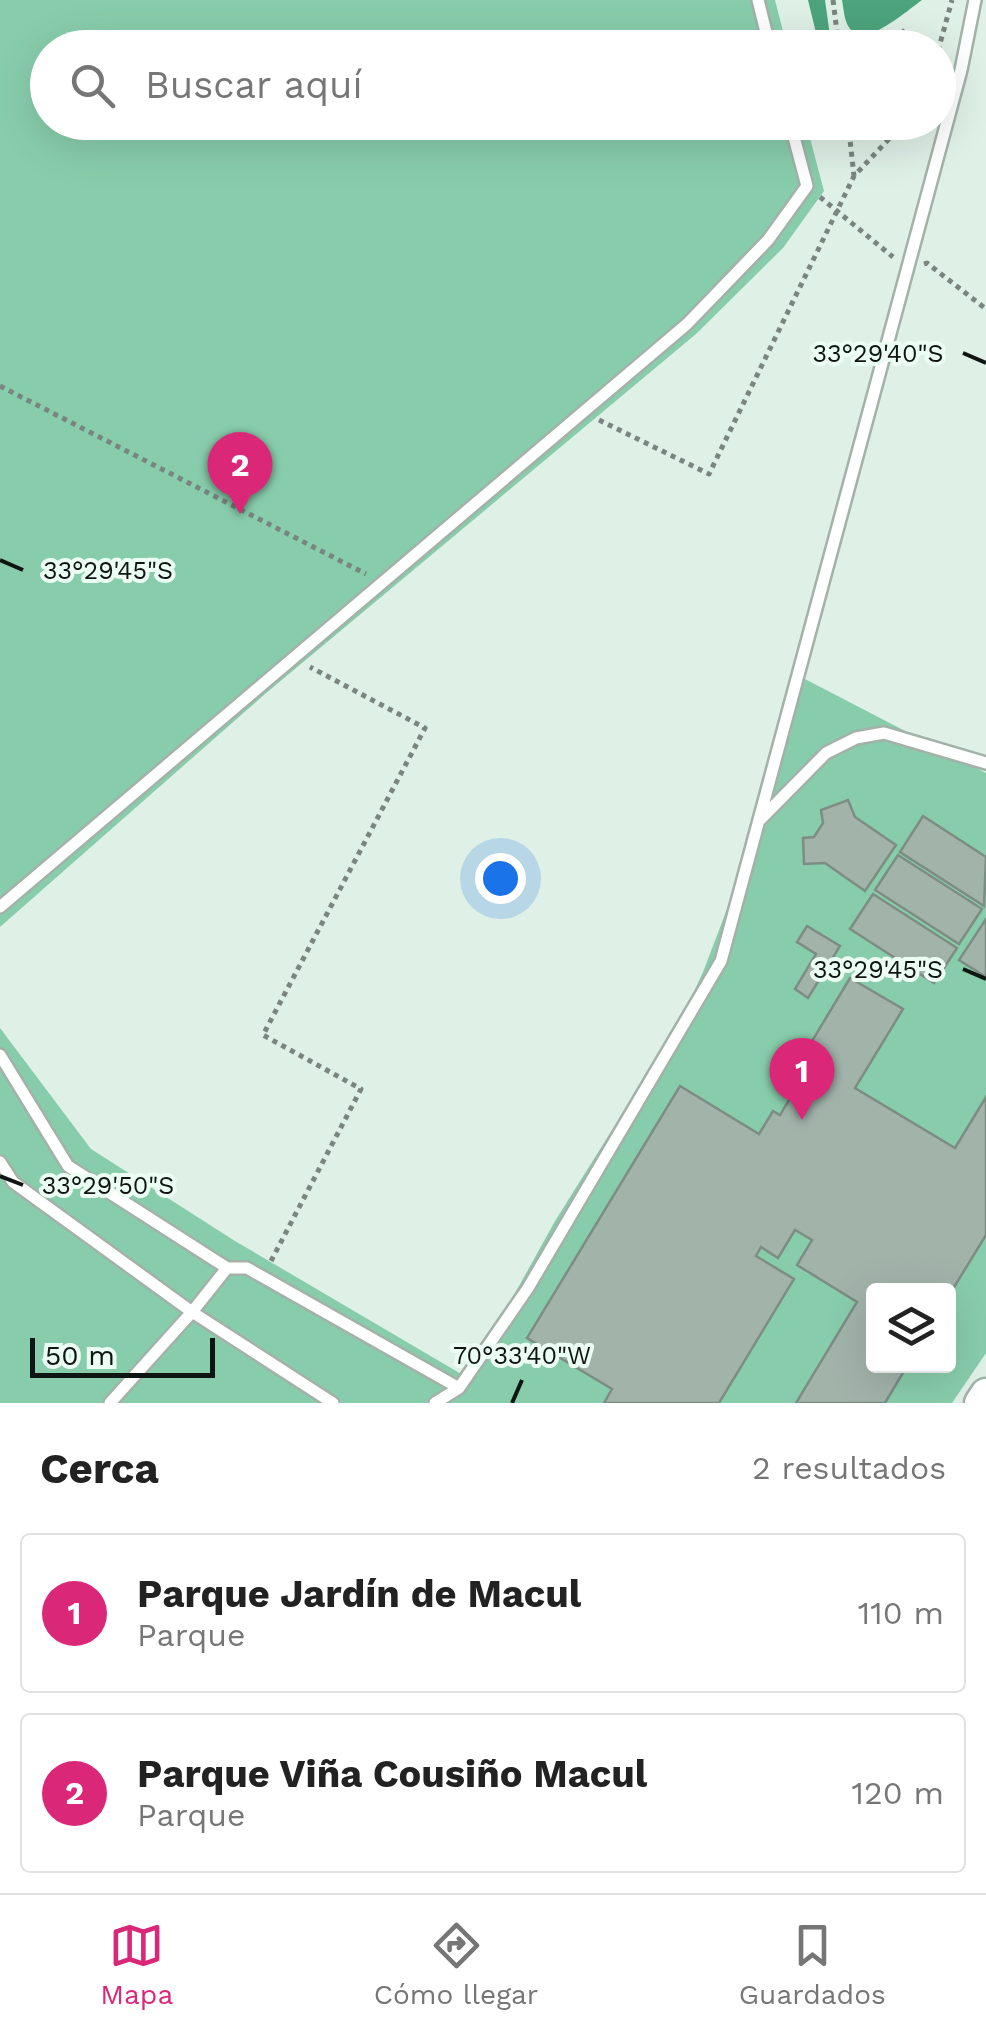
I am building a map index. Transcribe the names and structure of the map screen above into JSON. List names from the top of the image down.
{
  "scale_bar": "50 m",
  "page": {
    "search": "Buscar aquí",
    "pins": ["2", "1"],
    "scale": "50 m",
    "heading": ["Cerca", "2 resultados"],
    "list": [
      {
        "mark": "1",
        "name": "Parque Jardín de Macul",
        "note": "Parque",
        "value": "110 m"
      },
      {
        "mark": "2",
        "name": "Parque Viña Cousiño Macul",
        "note": "Parque",
        "value": "120 m"
      }
    ],
    "nav": ["Mapa", "Cómo llegar", "Guardados"]
  },
  "coordinates": [
    "33°29'40\"S",
    "33°29'45\"S",
    "33°29'50\"S",
    "70°33'40\"W"
  ]
}
